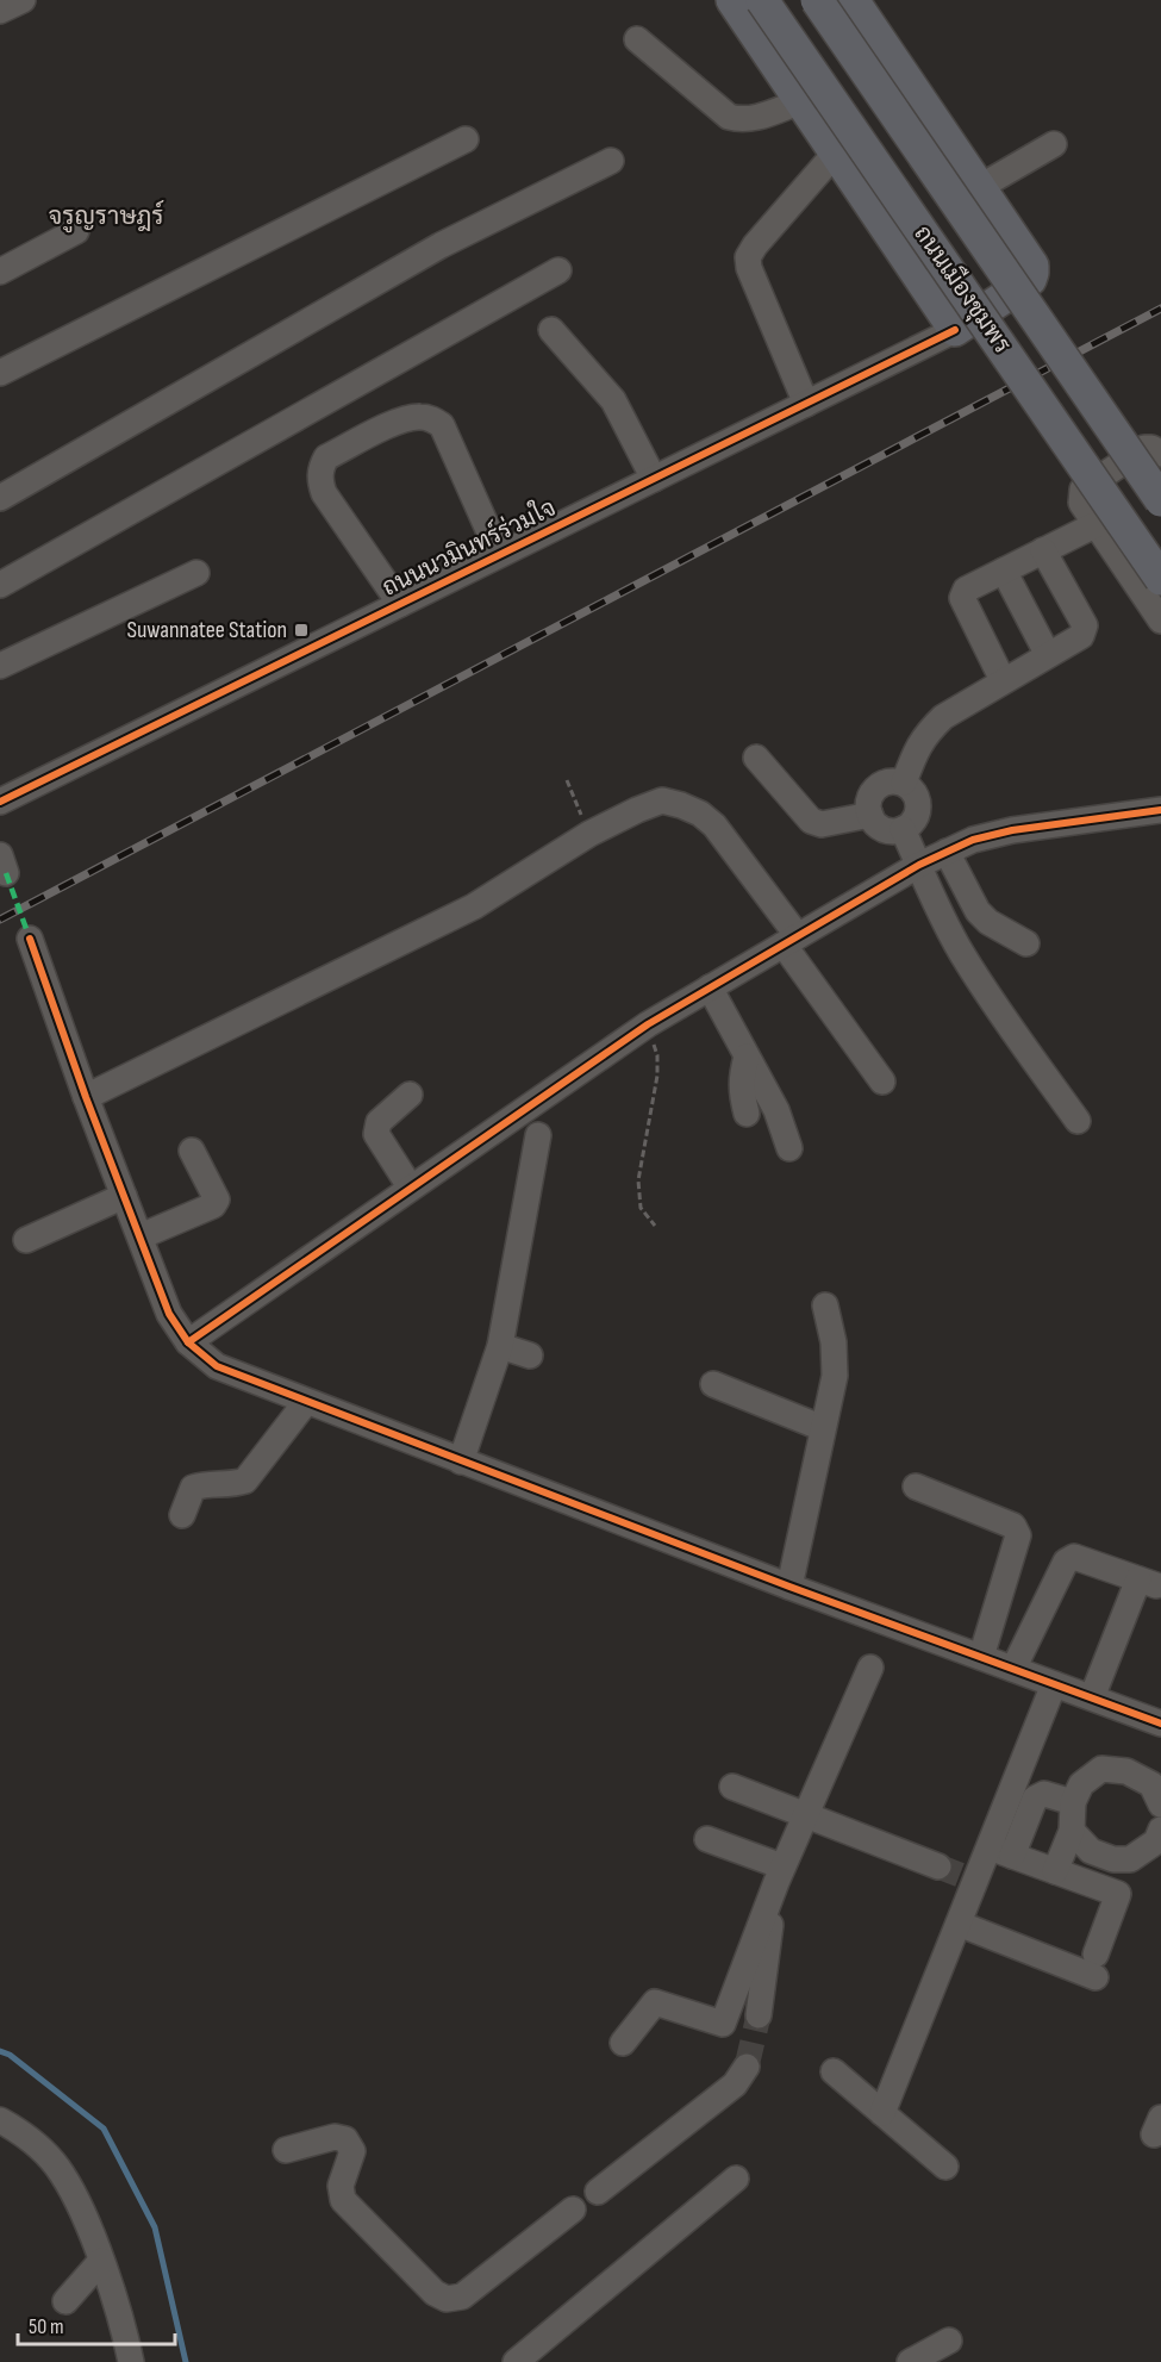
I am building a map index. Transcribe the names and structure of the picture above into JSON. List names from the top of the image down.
{
  "streets": {
    "main road": ["ถนนเมืองชุมพร"],
    "street": ["ถนนนวมินทร์ร่วมใจ"]
  },
  "districts": ["จรูญราษฎร์"],
  "places": {
    "transit": ["Suwannatee Station"]
  },
  "scale_bar": "50 m"
}
